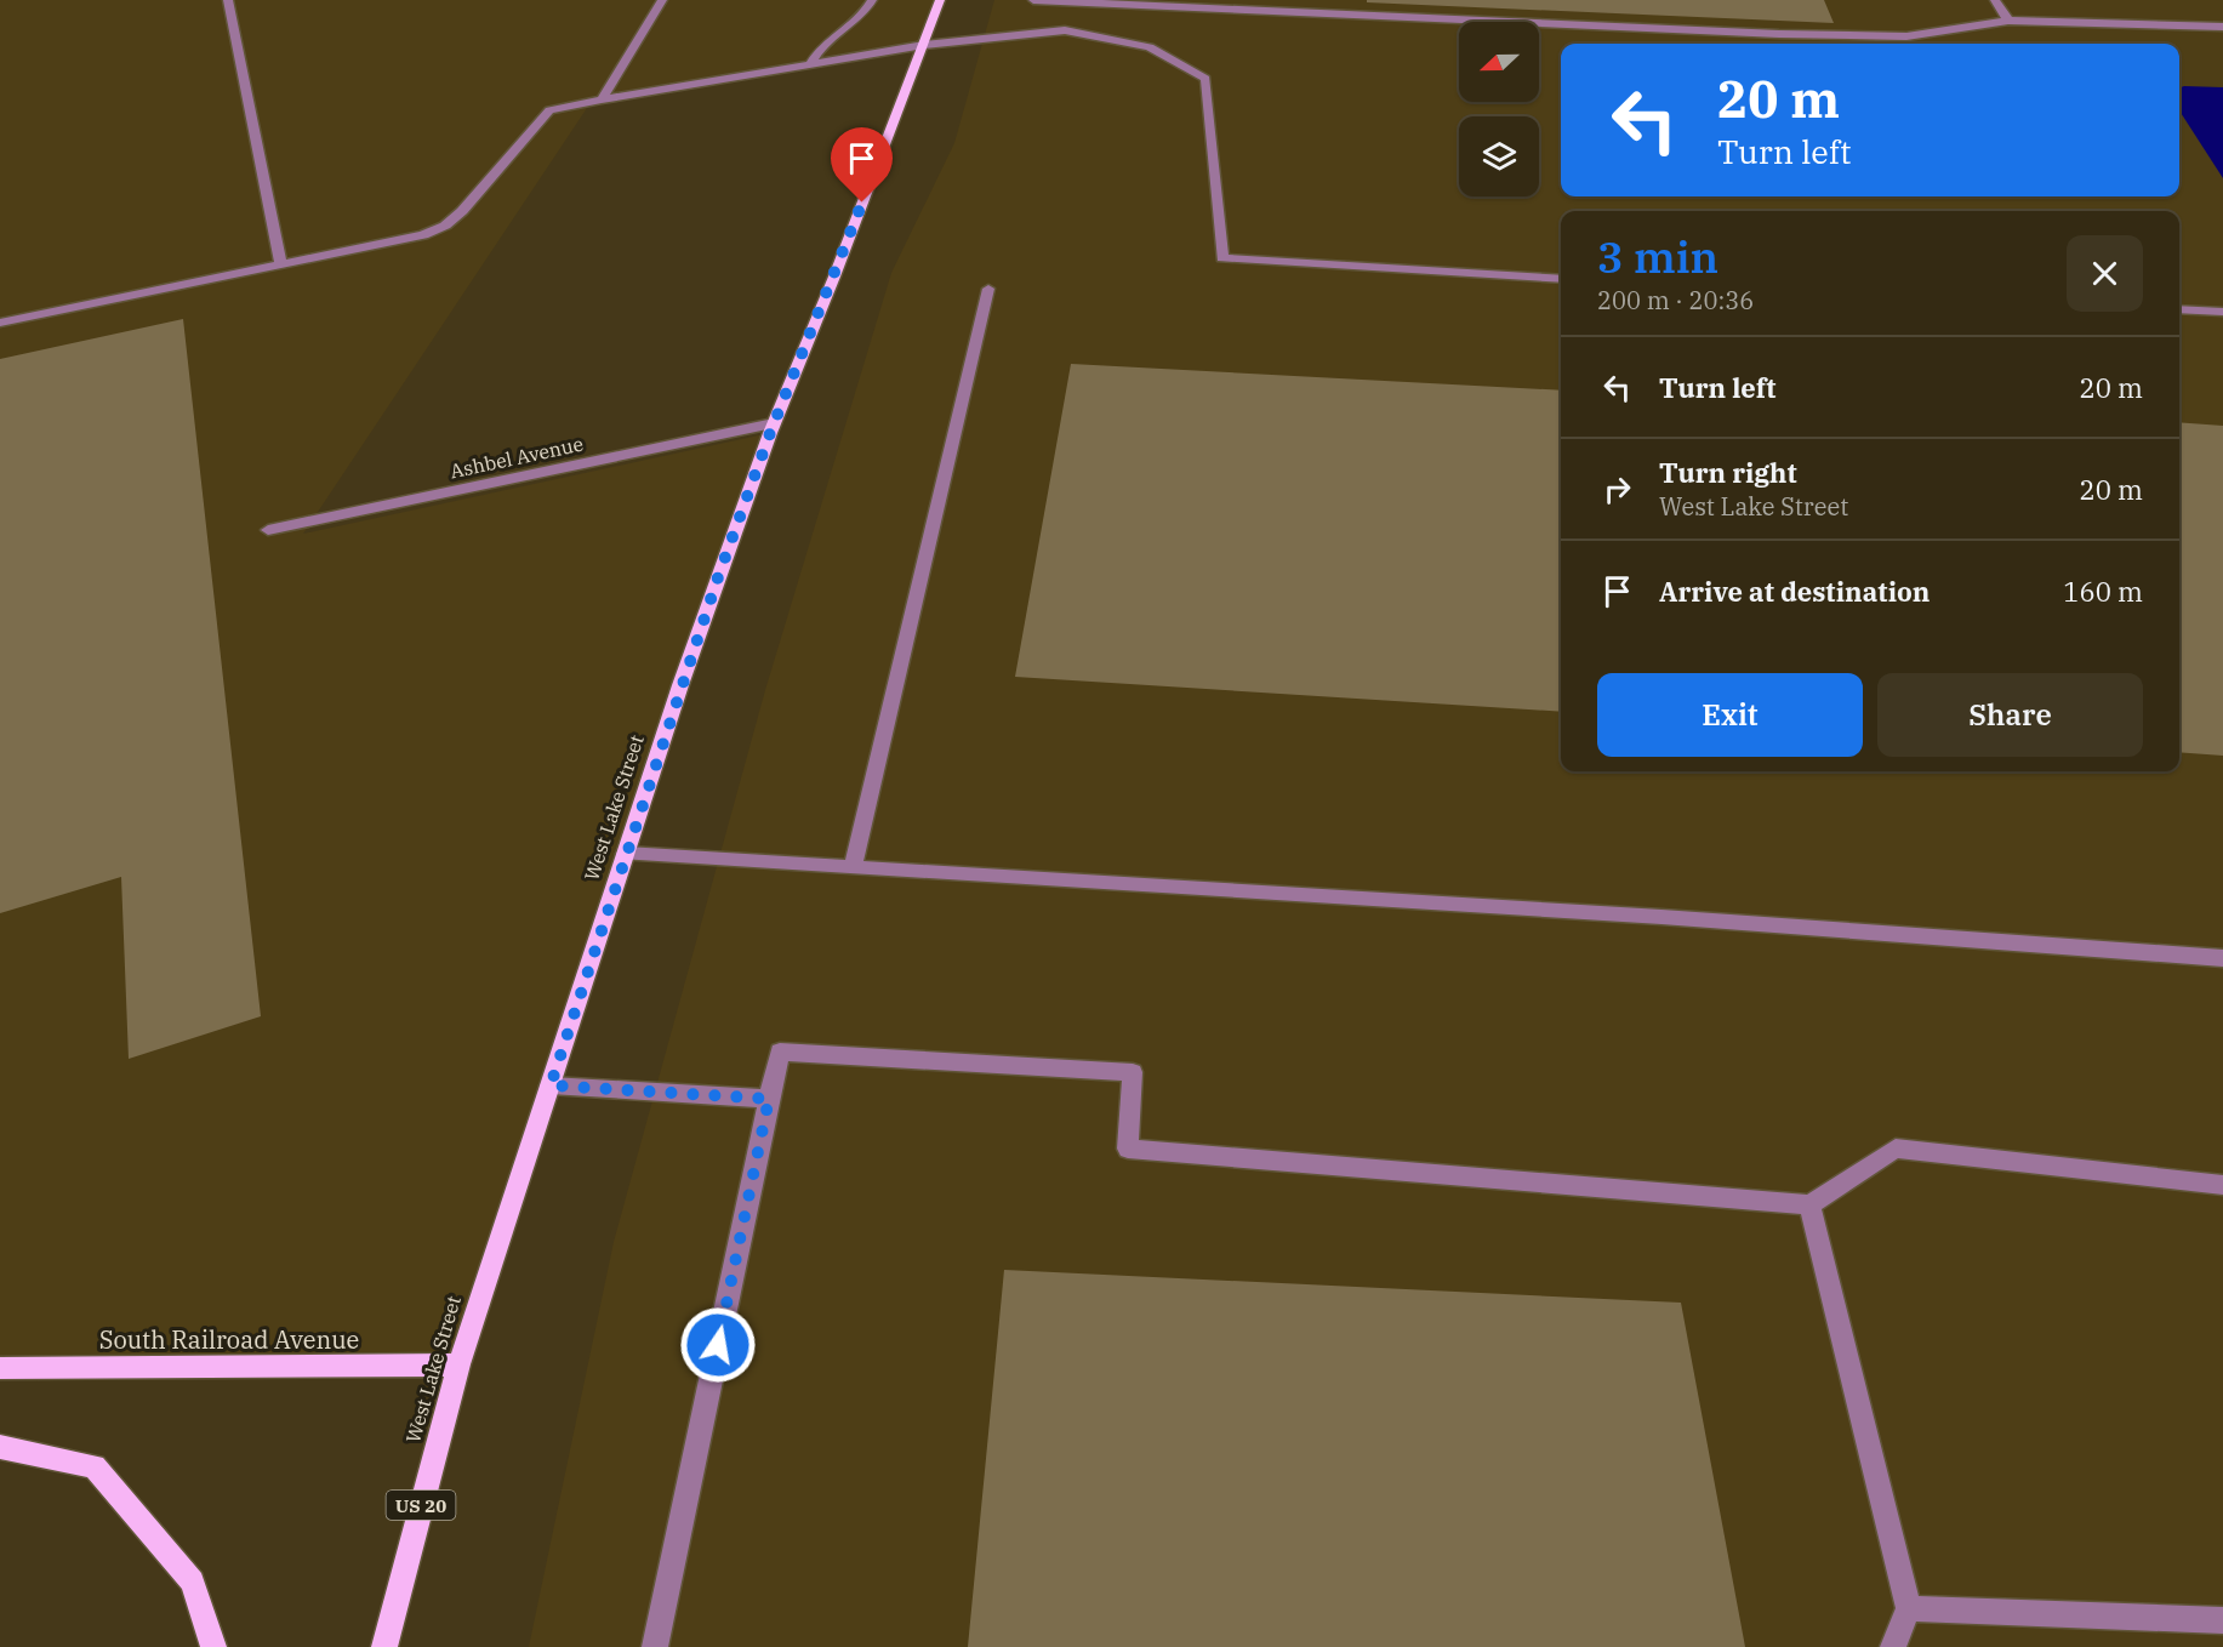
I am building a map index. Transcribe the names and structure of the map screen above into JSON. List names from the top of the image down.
{
  "streets": {
    "main road": ["West Lake Street", "South Railroad Avenue", "US 20"],
    "street": ["Ashbel Avenue"]
  },
  "crossings": [
    ["Ashbel Avenue", "West Lake Street"],
    ["West Lake Street", "South Railroad Avenue"]
  ],
  "north": "left",
  "page": {
    "turn": ["20 m", "Turn left"],
    "heading": ["3 min", "200 m · 20:36"],
    "list": [
      {
        "name": "Turn left",
        "value": "20 m"
      },
      {
        "name": "Turn right",
        "note": "West Lake Street",
        "value": "20 m"
      },
      {
        "name": "Arrive at destination",
        "value": "160 m"
      }
    ],
    "buttons": ["Exit", "Share"]
  }
}
